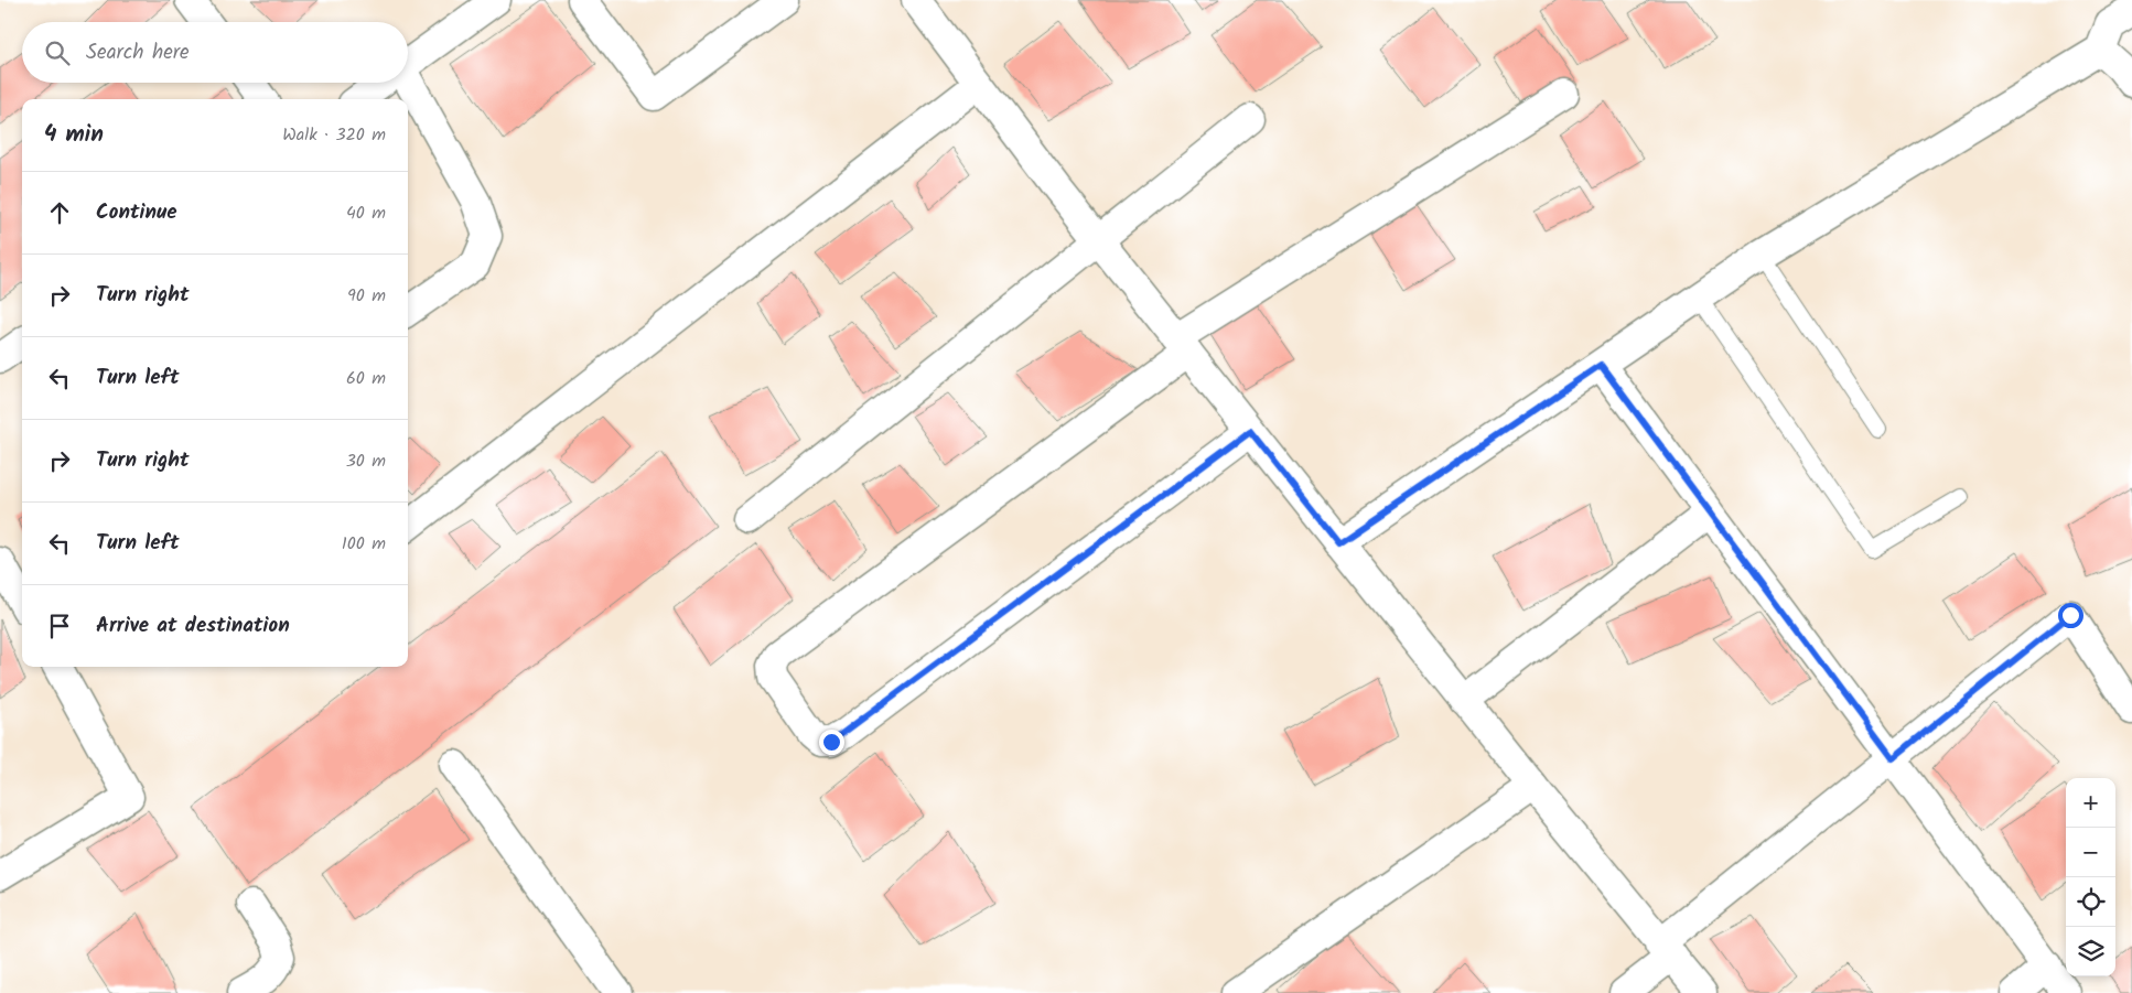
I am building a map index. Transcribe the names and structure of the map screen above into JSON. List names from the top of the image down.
{
  "page": {
    "search": "Search here",
    "heading": ["4 min", "Walk · 320 m"],
    "list": [
      ["Continue", "40 m"],
      ["Turn right", "90 m"],
      ["Turn left", "60 m"],
      ["Turn right", "30 m"],
      ["Turn left", "100 m"],
      "Arrive at destination"
    ],
    "map_buttons": ["+", "−"]
  }
}
